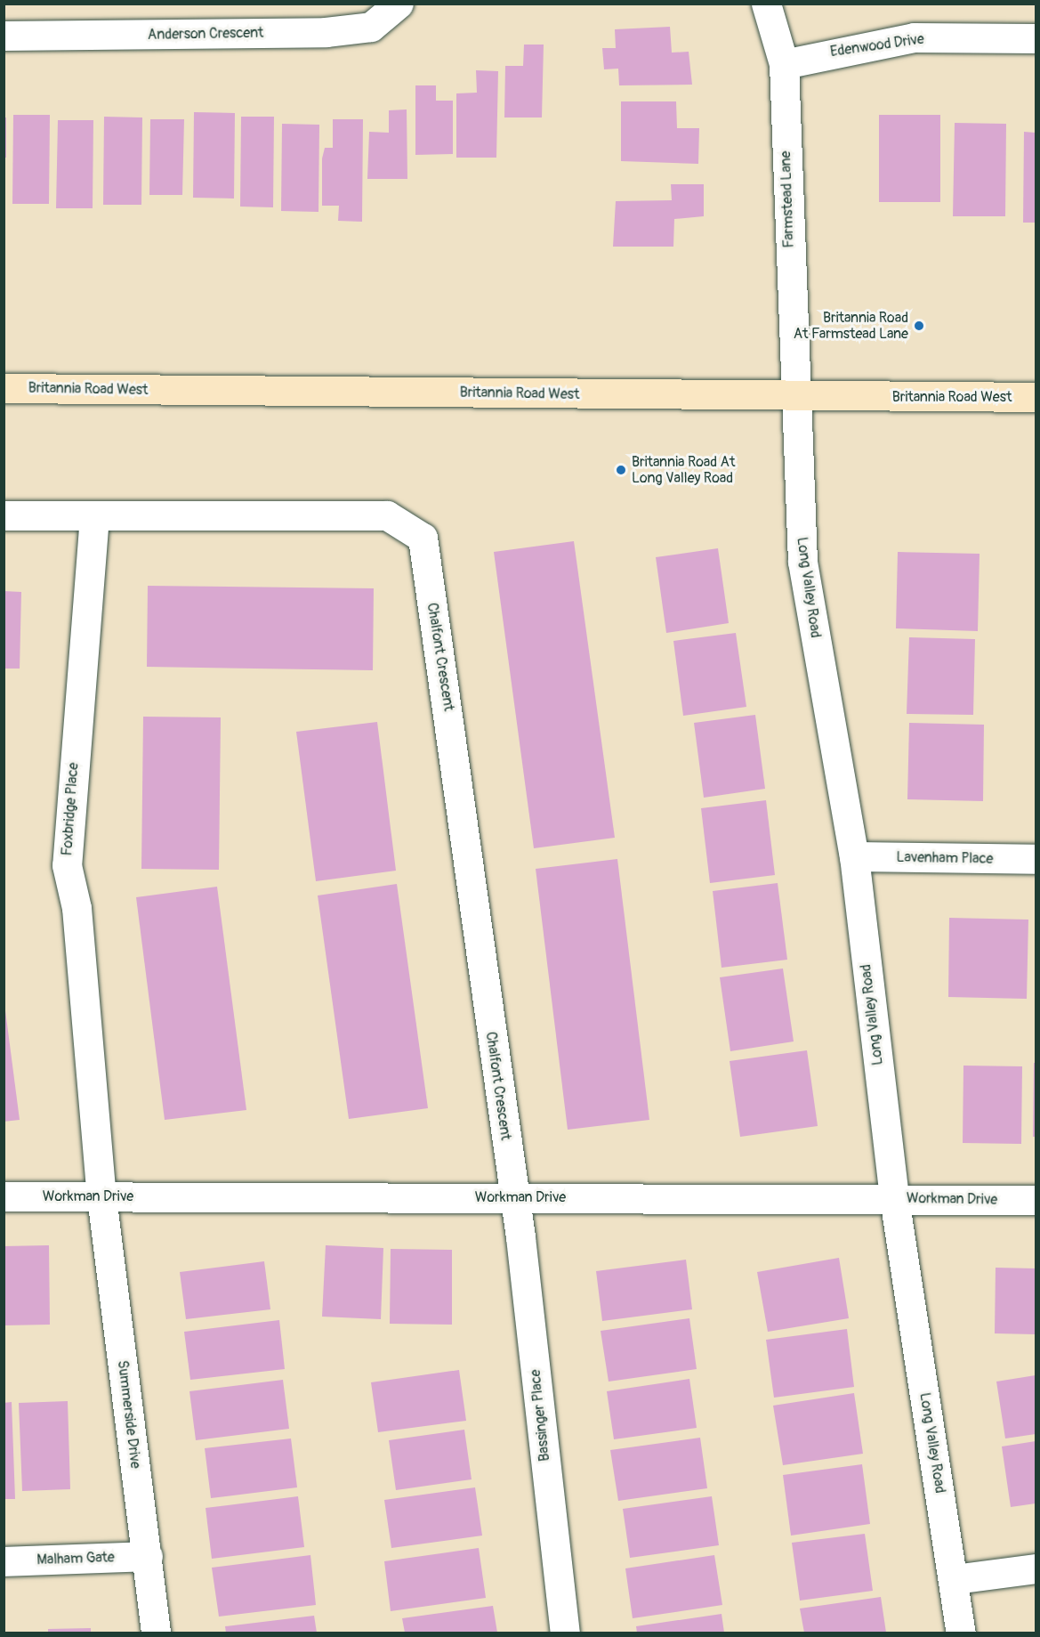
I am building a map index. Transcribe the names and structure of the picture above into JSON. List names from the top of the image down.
{
  "streets": {
    "main road": ["Britannia Road West"],
    "street": [
      "Anderson Crescent",
      "Edenwood Drive",
      "Farmstead Lane",
      "Long Valley Road",
      "Chalfont Crescent",
      "Foxbridge Place",
      "Lavenham Place",
      "Workman Drive",
      "Summerside Drive",
      "Bassinger Place",
      "Malham Gate"
    ]
  },
  "crossings": [
    ["Edenwood Drive", "Farmstead Lane"],
    ["Farmstead Lane", "Britannia Road West"],
    ["Farmstead Lane", "Long Valley Road"],
    ["Britannia Road West", "Long Valley Road"],
    ["Long Valley Road", "Lavenham Place"],
    ["Long Valley Road", "Workman Drive"],
    ["Chalfont Crescent", "Foxbridge Place"],
    ["Chalfont Crescent", "Workman Drive"],
    ["Chalfont Crescent", "Bassinger Place"],
    ["Foxbridge Place", "Workman Drive"],
    ["Foxbridge Place", "Summerside Drive"],
    ["Workman Drive", "Summerside Drive"],
    ["Workman Drive", "Bassinger Place"],
    ["Summerside Drive", "Malham Gate"]
  ],
  "places": ["Britannia Road At Farmstead Lane", "Britannia Road At Long Valley Road"]
}
